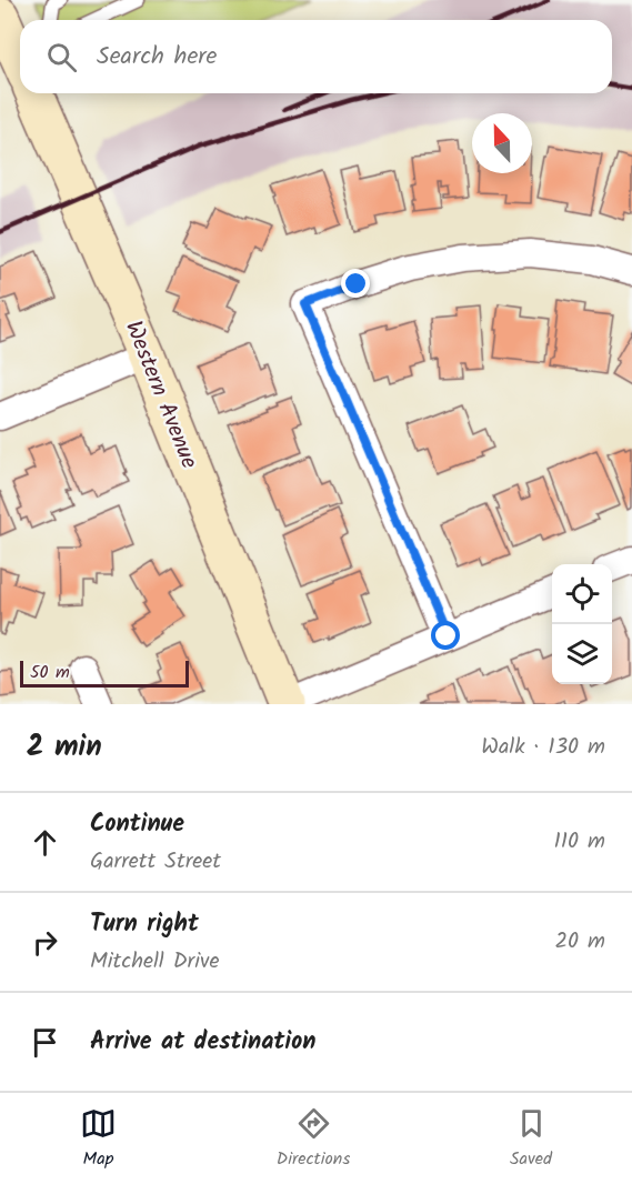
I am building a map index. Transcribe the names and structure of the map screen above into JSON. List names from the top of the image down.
{
  "streets": {
    "street": ["Western Avenue"]
  },
  "scale_bar": "50 m",
  "north": "top",
  "page": {
    "search": "Search here",
    "scale": "50 m",
    "heading": ["2 min", "Walk · 130 m"],
    "list": [
      ["Continue", "Garrett Street", "110 m"],
      ["Turn right", "Mitchell Drive", "20 m"],
      "Arrive at destination"
    ],
    "nav": ["Map", "Directions", "Saved"]
  }
}
